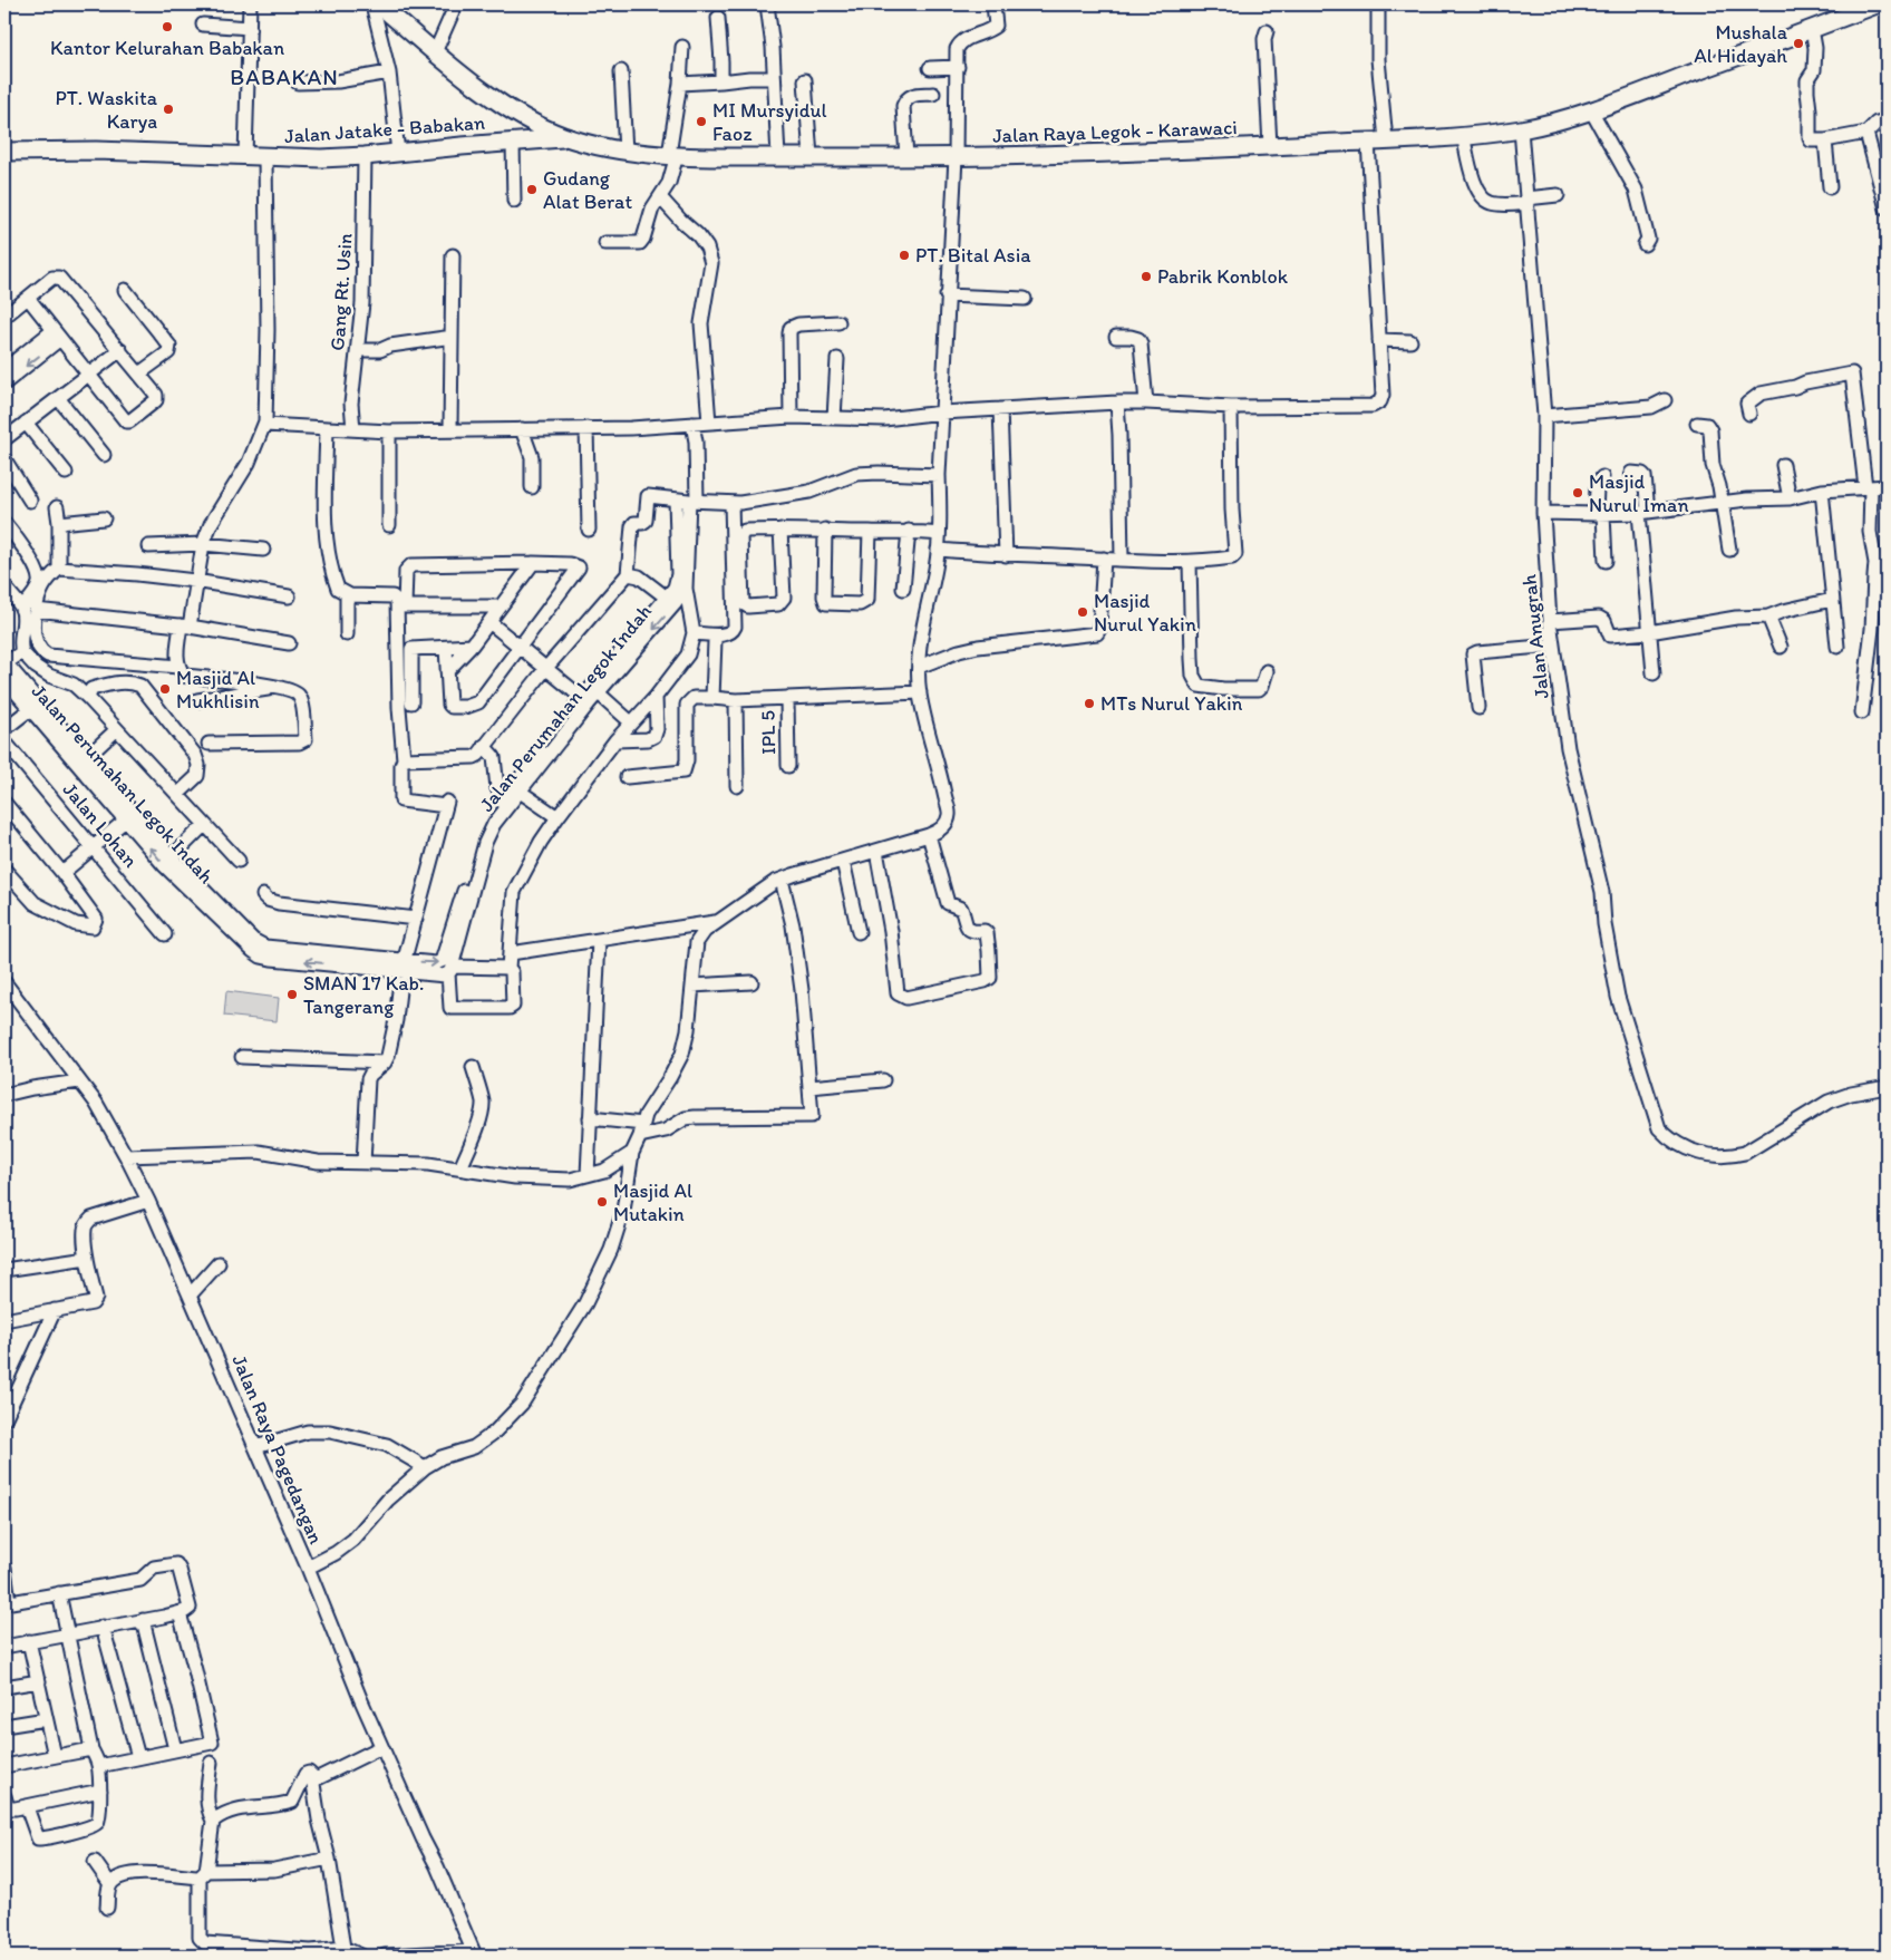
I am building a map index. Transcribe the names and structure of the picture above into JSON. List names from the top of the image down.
{
  "streets": {
    "main road": ["Jalan Jatake - Babakan", "Jalan Raya Legok - Karawaci"],
    "street": [
      "Gang Rt. Usin",
      "Jalan Anugrah",
      "Jalan Perumahan Legok Indah",
      "IPL 5",
      "Jalan Lohan",
      "Jalan Raya Pagedangan"
    ]
  },
  "crossings": [
    ["Jalan Jatake - Babakan", "Jalan Raya Legok - Karawaci"],
    ["Jalan Jatake - Babakan", "Gang Rt. Usin"],
    ["Jalan Raya Legok - Karawaci", "Jalan Anugrah"]
  ],
  "districts": ["BABAKAN"],
  "places": [
    "Kantor Kelurahan Babakan",
    "Mushala Al Hidayah",
    "PT. Waskita Karya",
    "MI Mursyidul Faoz",
    "Gudang Alat Berat",
    "PT. Bital Asia",
    "Pabrik Konblok",
    "Masjid Nurul Iman",
    "Masjid Nurul Yakin",
    "Masjid Al Mukhlisin",
    "MTs Nurul Yakin",
    "SMAN 17 Kab. Tangerang",
    "Masjid Al Mutakin"
  ]
}
